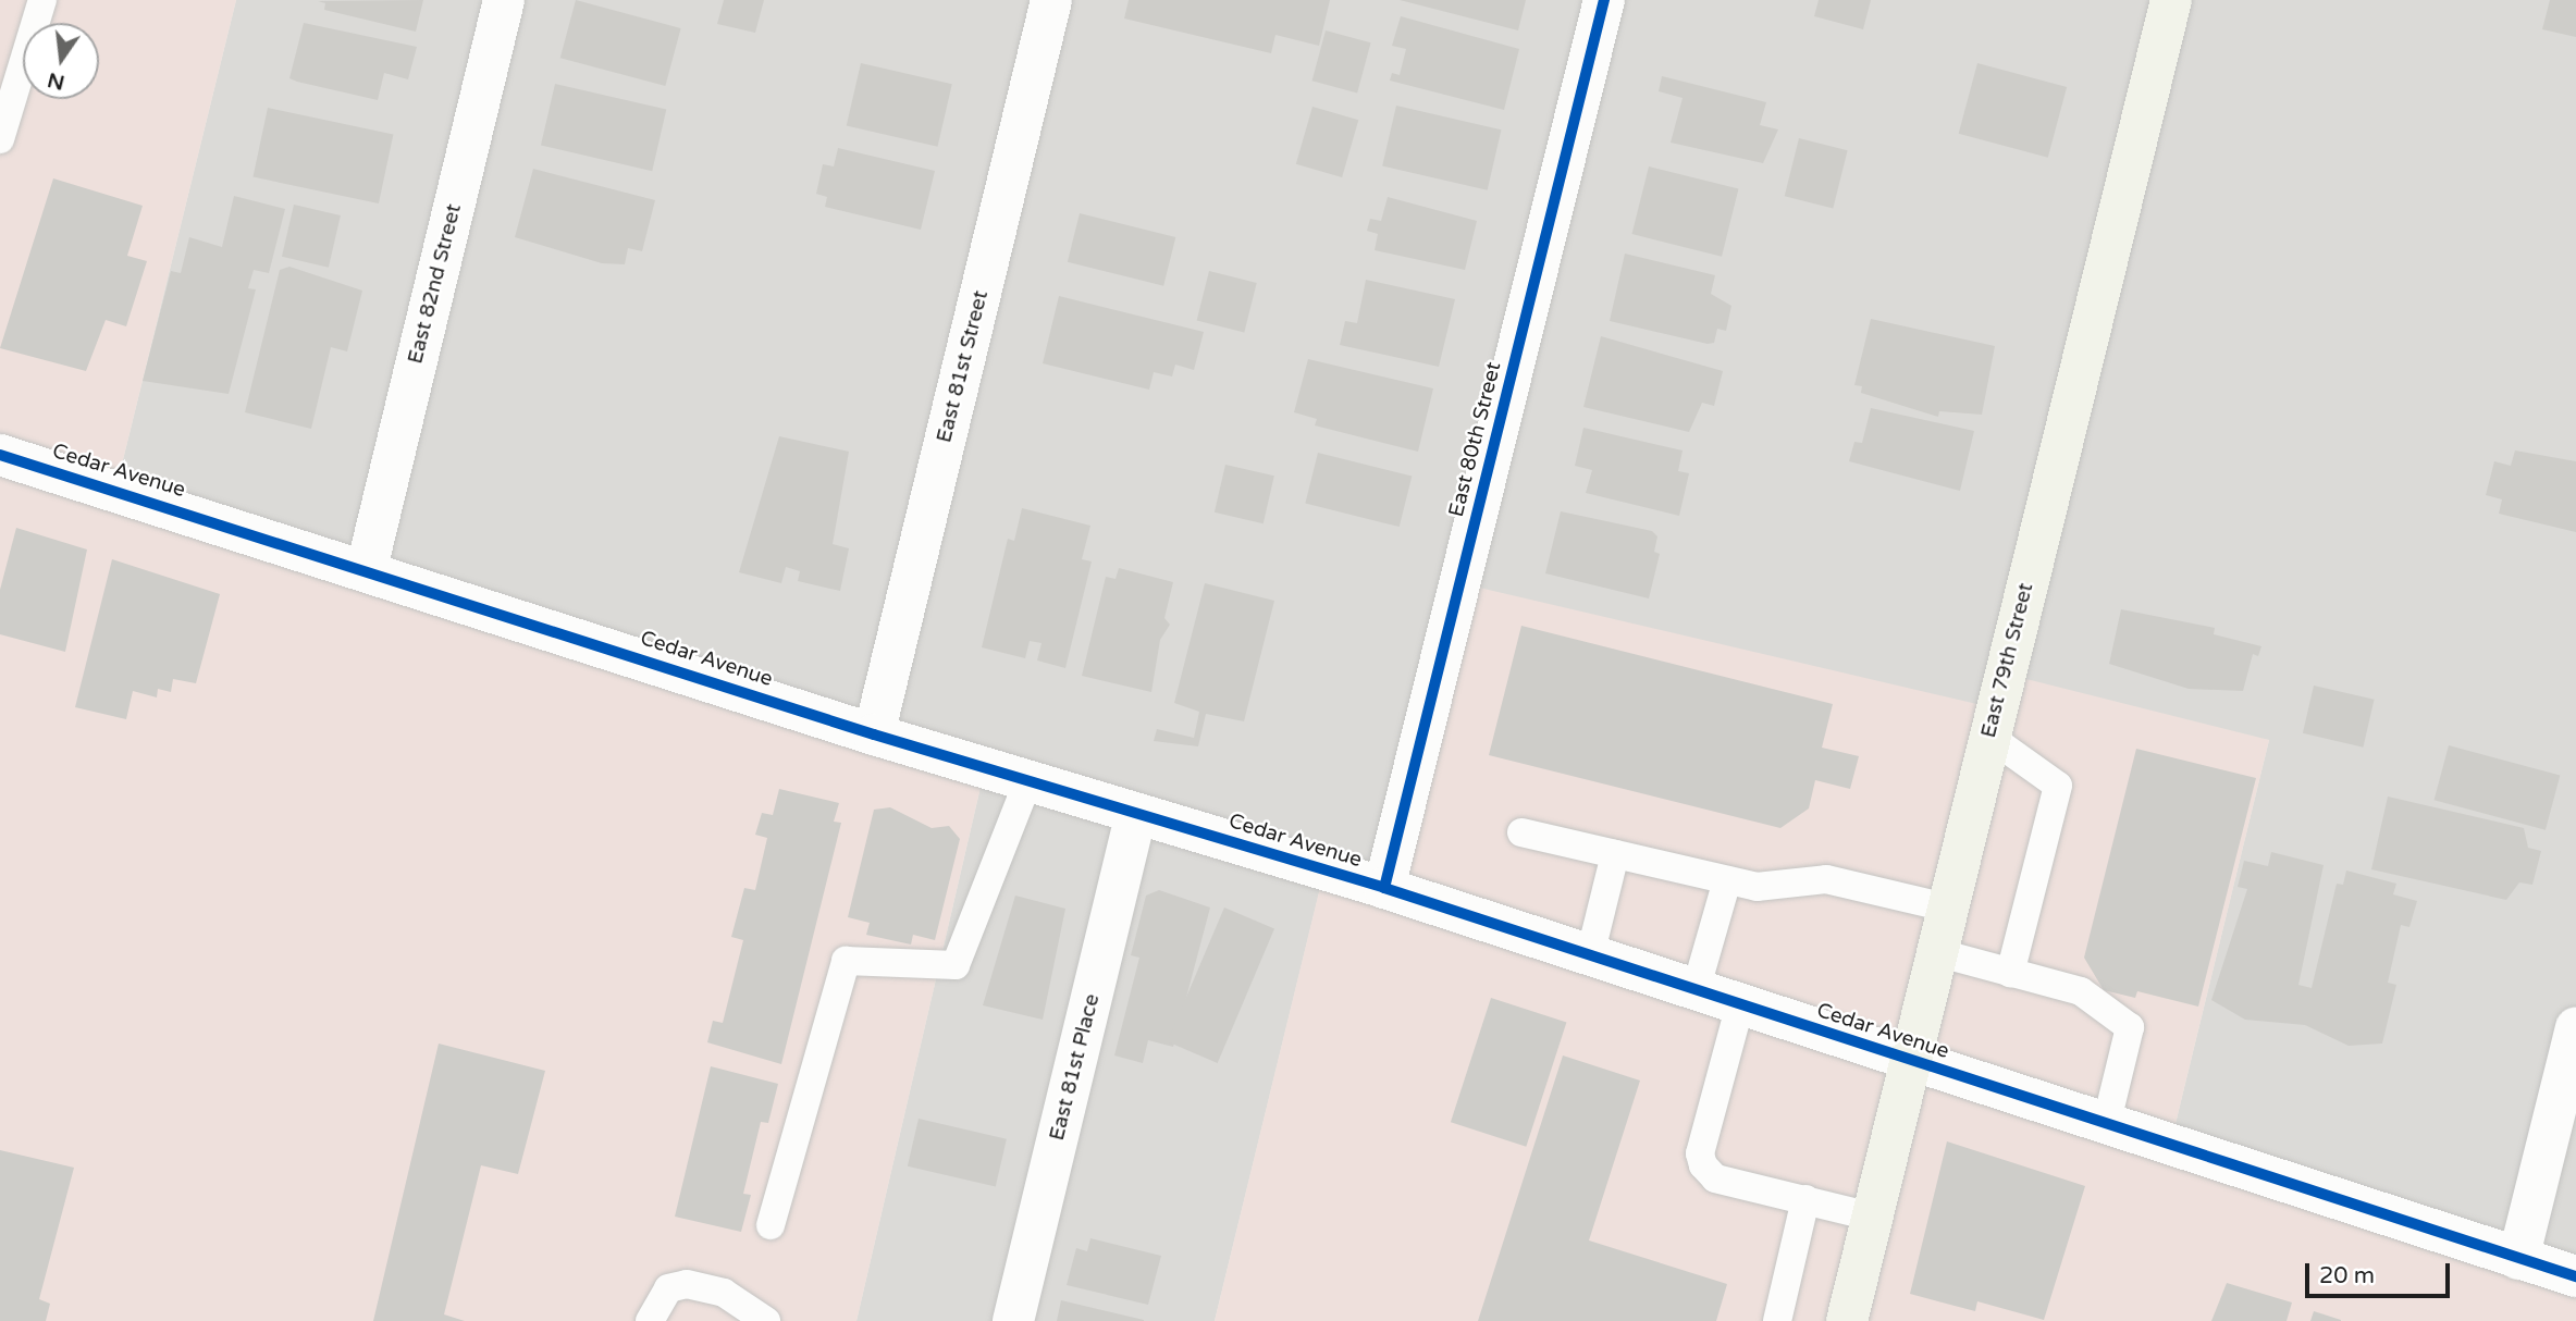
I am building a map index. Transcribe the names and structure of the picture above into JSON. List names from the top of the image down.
{
  "streets": {
    "main road": ["East 79th Street"],
    "street": [
      "East 82nd Street",
      "East 81st Street",
      "East 80th Street",
      "Cedar Avenue",
      "East 81st Place"
    ]
  },
  "crossings": [
    ["East 82nd Street", "Cedar Avenue"],
    ["East 81st Street", "Cedar Avenue"],
    ["East 80th Street", "Cedar Avenue"],
    ["Cedar Avenue", "East 79th Street"],
    ["Cedar Avenue", "East 81st Place"]
  ],
  "scale_bar": "20 m",
  "north": "bottom"
}
